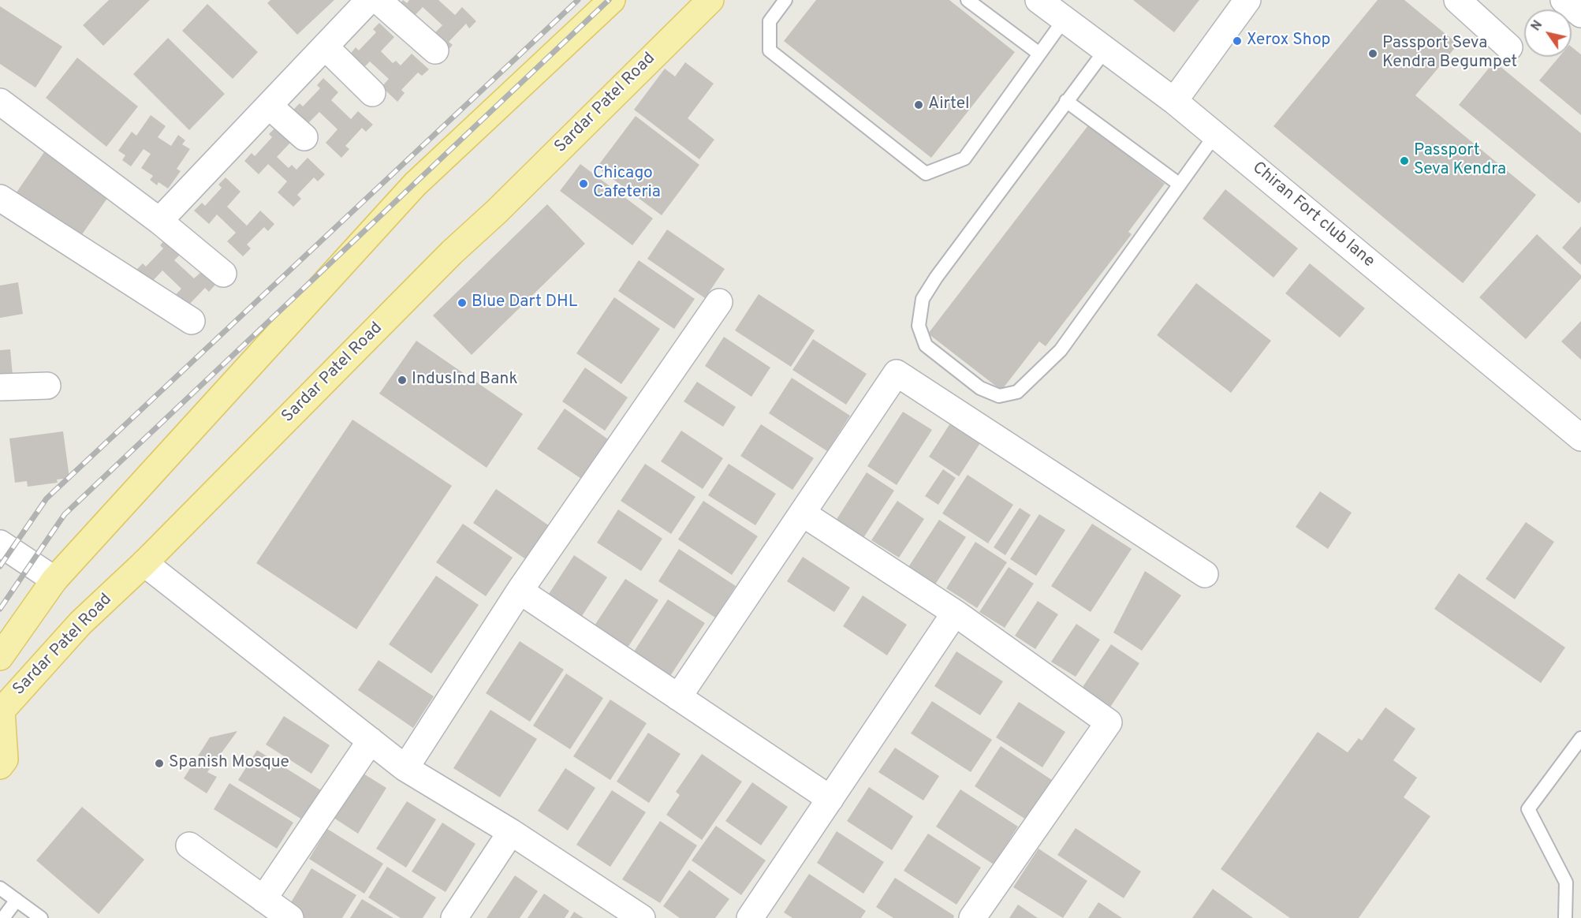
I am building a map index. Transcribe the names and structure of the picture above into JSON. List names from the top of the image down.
{
  "streets": {
    "main road": ["Sardar Patel Road"],
    "street": ["Chiran Fort club lane"]
  },
  "places": [
    "Xerox Shop",
    "Passport Seva Kendra Begumpet",
    "Airtel",
    "Passport Seva Kendra",
    "Chicago Cafeteria",
    "Blue Dart DHL",
    "IndusInd Bank",
    "Spanish Mosque"
  ],
  "north": "top left"
}
